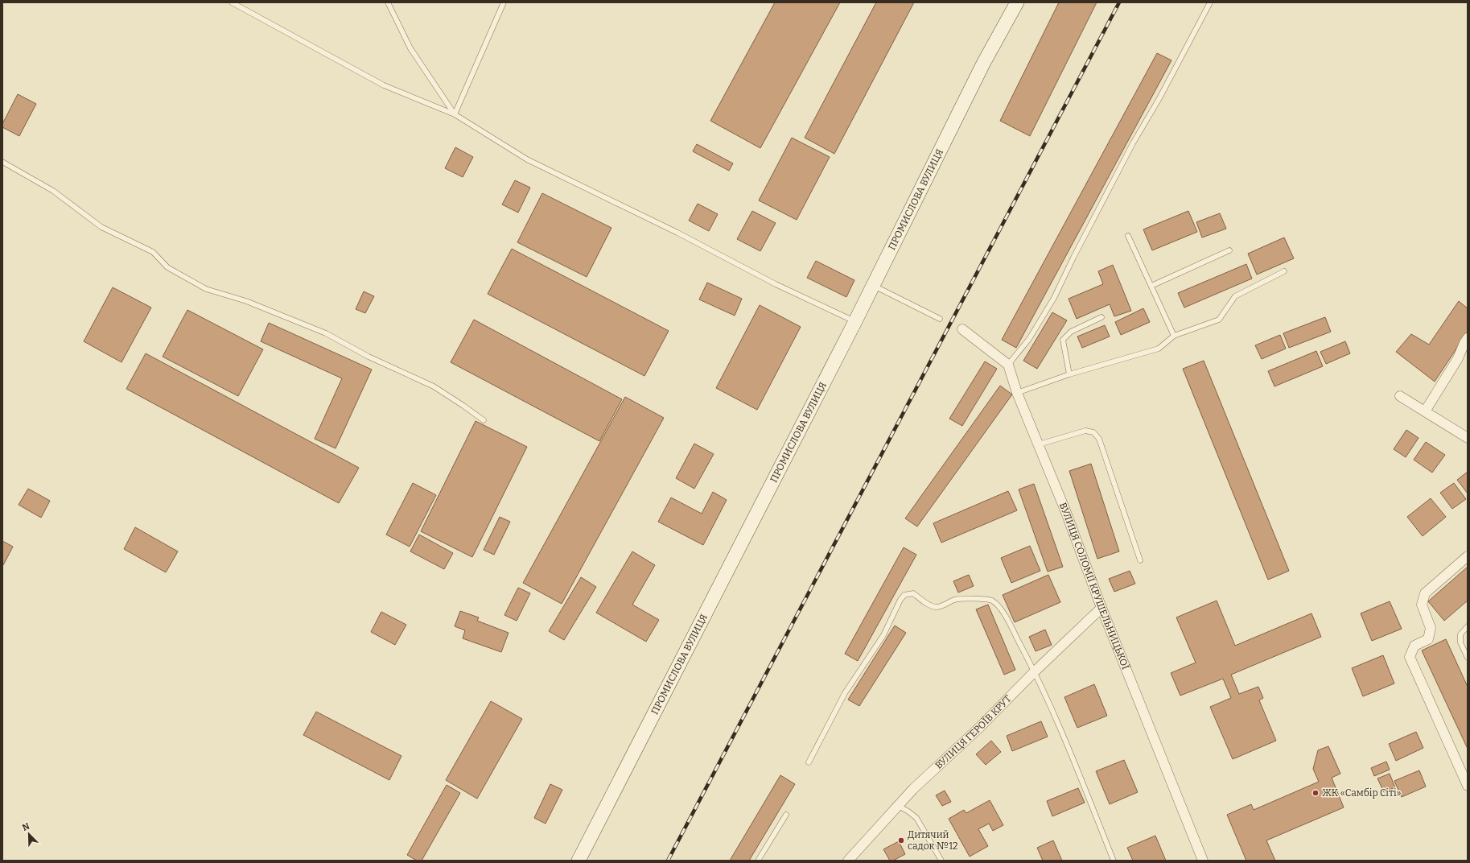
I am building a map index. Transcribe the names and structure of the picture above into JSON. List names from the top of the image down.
{
  "streets": {
    "street": ["ПРОМИСЛОВА ВУЛИЦЯ", "ВУЛИЦЯ СОЛОМІЇ КРУШЕЛЬНИЦЬКОЇ", "ВУЛИЦЯ ГЕРОЇВ КРУТ"]
  },
  "crossings": [
    ["ВУЛИЦЯ СОЛОМІЇ КРУШЕЛЬНИЦЬКОЇ", "ВУЛИЦЯ ГЕРОЇВ КРУТ"]
  ],
  "places": ["ЖК «Самбір Сіті»", "Дитячий садок №12"],
  "north": "top left"
}
